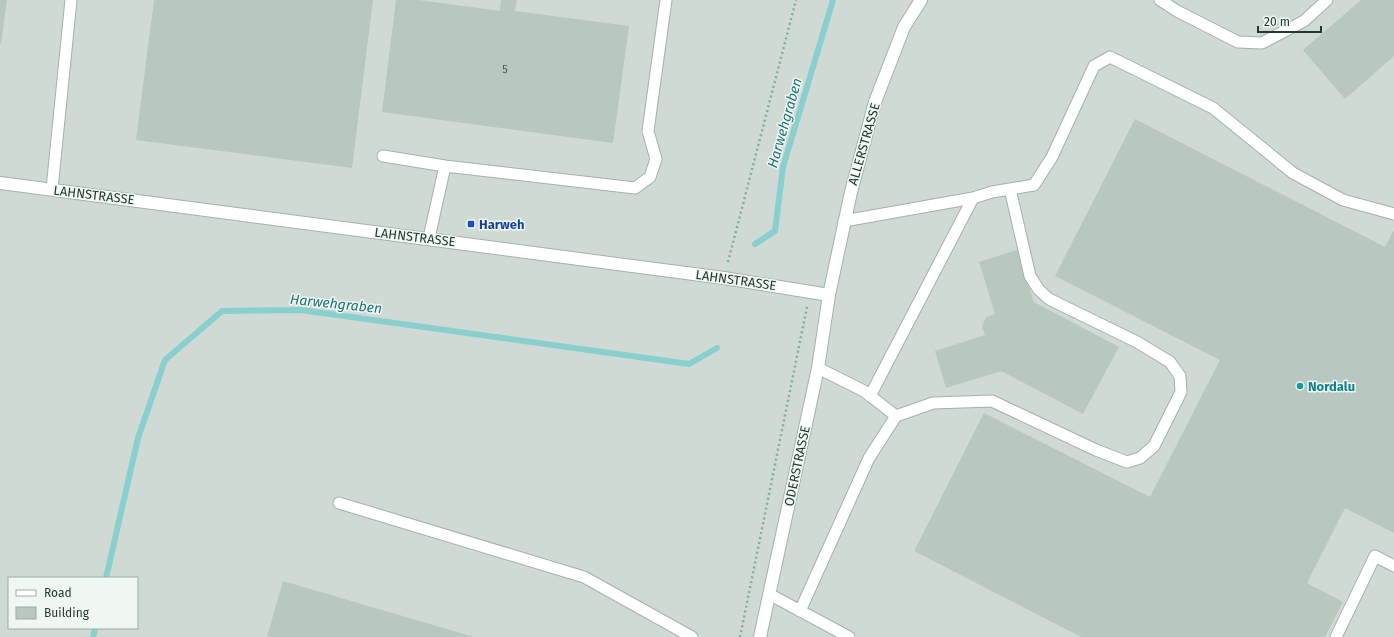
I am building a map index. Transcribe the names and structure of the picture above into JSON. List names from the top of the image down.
{
  "streets": {
    "street": ["ALLERSTRASSE", "LAHNSTRASSE", "ODERSTRASSE"]
  },
  "crossings": [
    ["ALLERSTRASSE", "LAHNSTRASSE"],
    ["ALLERSTRASSE", "ODERSTRASSE"],
    ["LAHNSTRASSE", "ODERSTRASSE"]
  ],
  "water": ["Harwehgraben"],
  "places": {
    "transit": ["Harweh"],
    "other": ["Nordalu"]
  },
  "house_numbers": ["5"],
  "legend": ["Road", "Building"],
  "scale_bar": "20 m"
}
